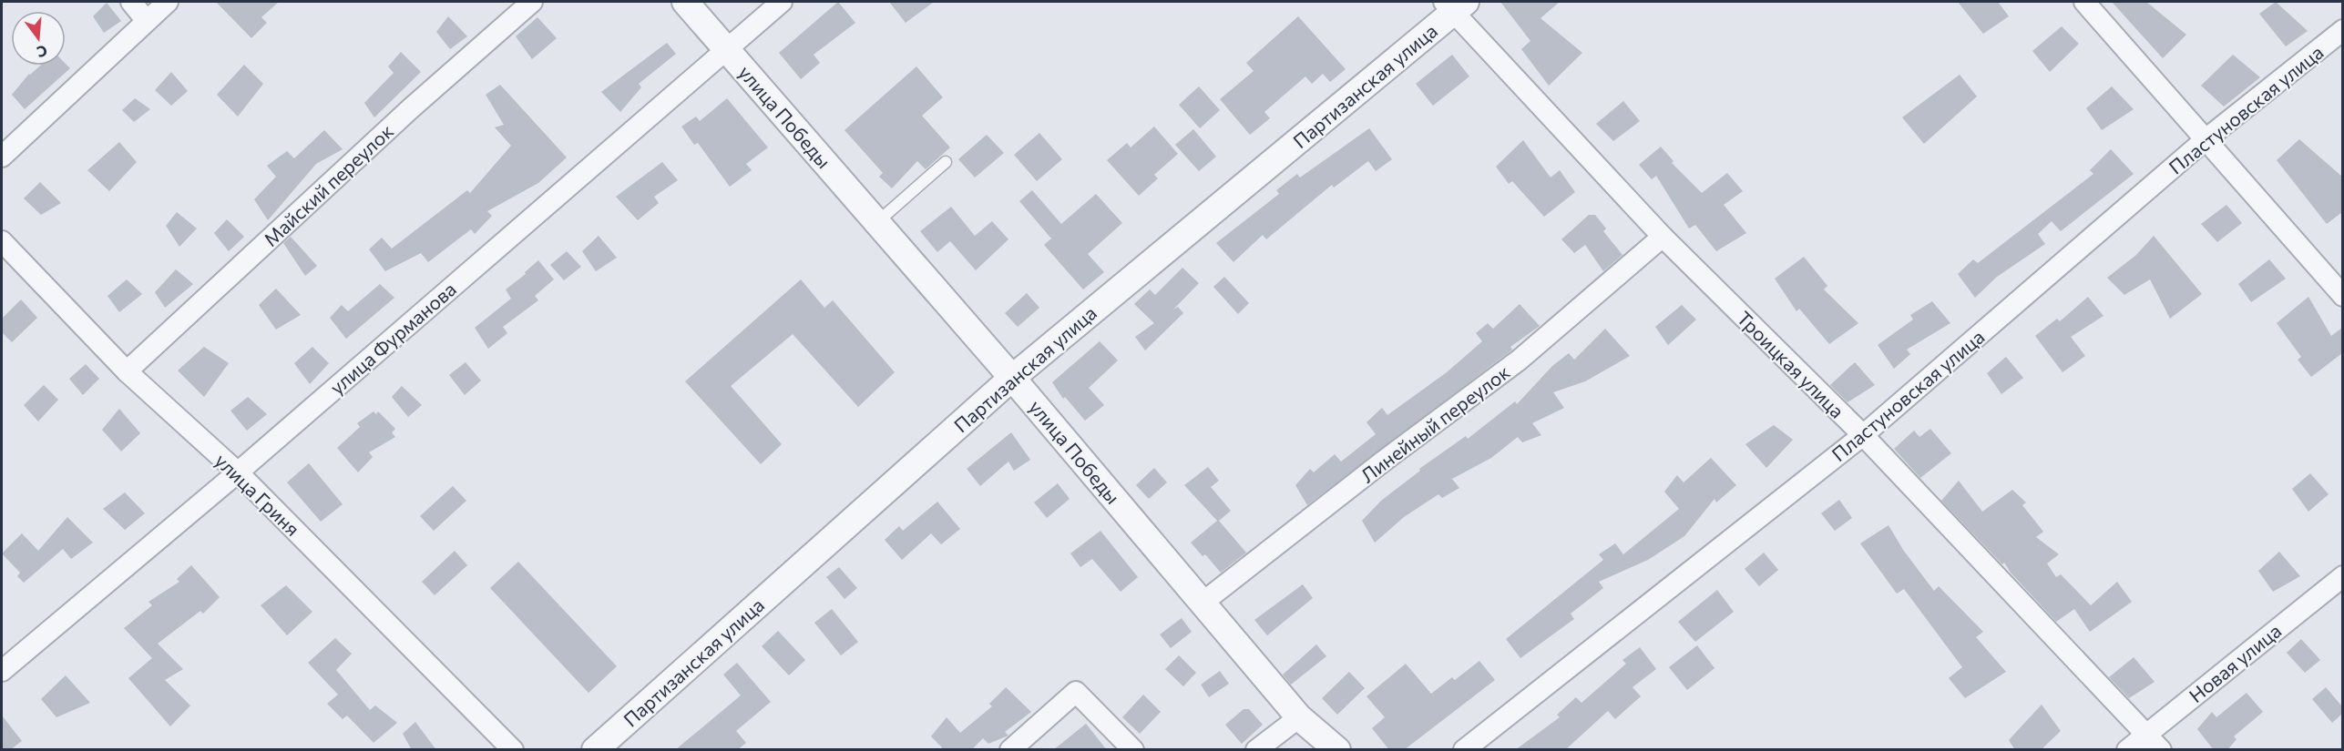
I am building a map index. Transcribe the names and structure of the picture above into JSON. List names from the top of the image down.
{
  "streets": {
    "street": [
      "Партизанская улица",
      "Пластуновская улица",
      "улица Победы",
      "Майский переулок",
      "улица Фурманова",
      "Троицкая улица",
      "Линейный переулок",
      "улица Гриня",
      "Новая улица"
    ]
  },
  "crossings": [
    ["Партизанская улица", "улица Победы"],
    ["Партизанская улица", "Троицкая улица"],
    ["Пластуновская улица", "Троицкая улица"],
    ["улица Победы", "улица Фурманова"],
    ["улица Победы", "Линейный переулок"],
    ["Майский переулок", "улица Гриня"],
    ["улица Фурманова", "улица Гриня"],
    ["Троицкая улица", "Линейный переулок"],
    ["Троицкая улица", "Новая улица"]
  ],
  "north": "bottom"
}
